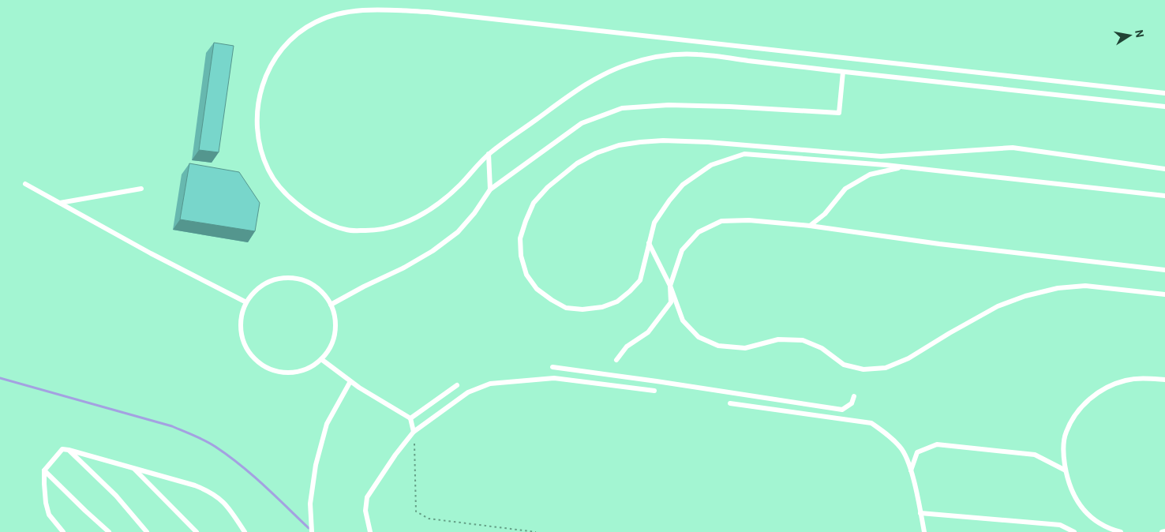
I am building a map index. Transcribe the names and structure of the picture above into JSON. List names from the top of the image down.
{
  "north": "right"
}
